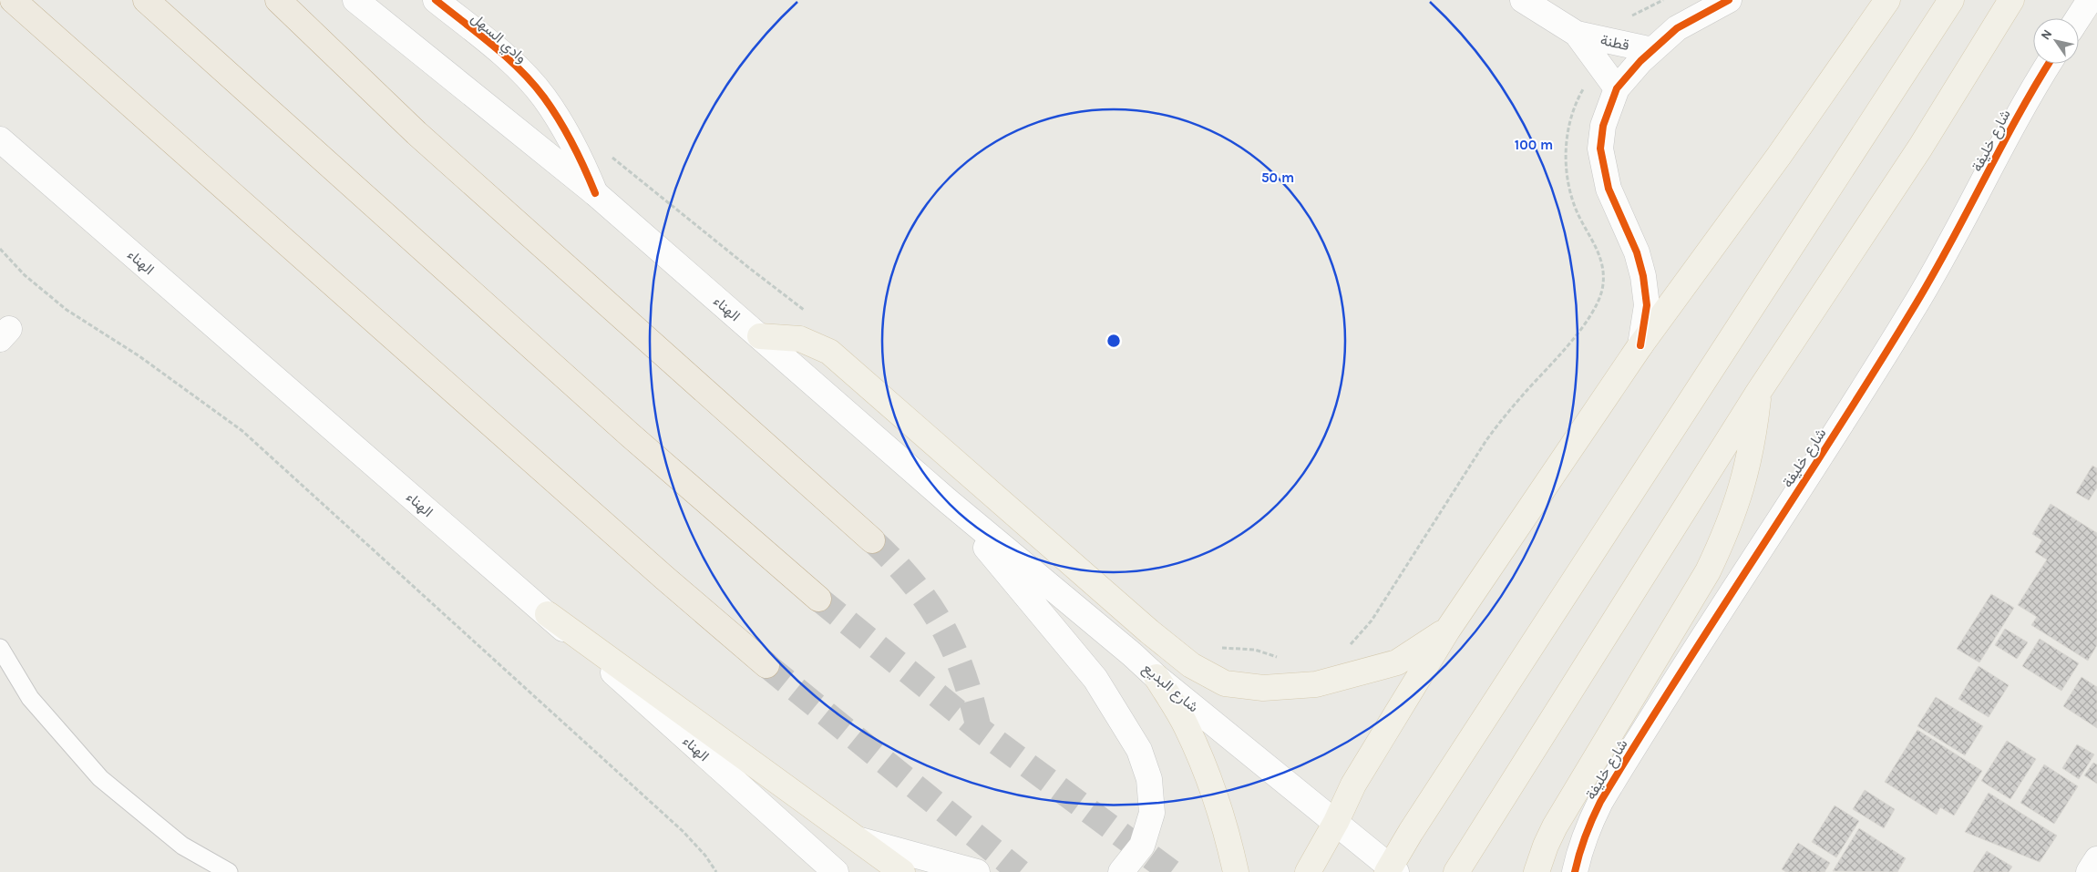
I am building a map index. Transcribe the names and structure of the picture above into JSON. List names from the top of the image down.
{
  "streets": {
    "main road": [
      "وادي السهل",
      "قطنة",
      "شارع خليفة",
      "الهناء",
      "شارع البديع"
    ]
  },
  "crossings": [
    ["وادي السهل", "الهناء"],
    ["الهناء", "شارع البديع"]
  ],
  "north": "top left",
  "rings": ["100 m", "50 m"]
}
